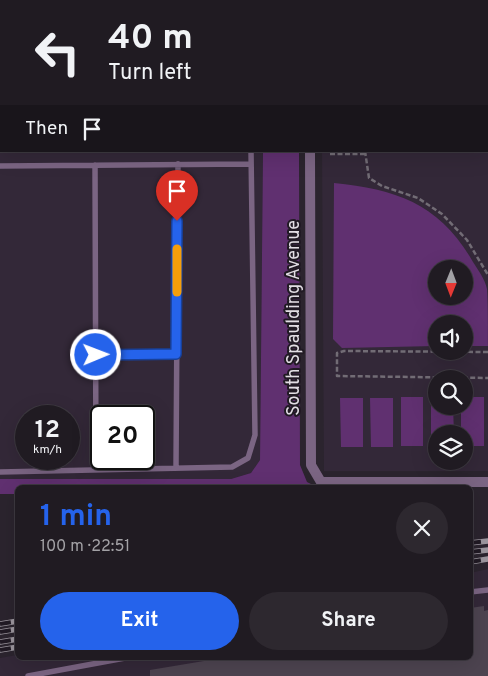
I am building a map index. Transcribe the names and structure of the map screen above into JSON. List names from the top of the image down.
{
  "streets": {
    "street": ["South Spaulding Avenue"]
  },
  "north": "bottom",
  "page": {
    "turn": ["40 m", "Turn left"],
    "then": "Then",
    "speed": "12 km/h",
    "limit": "20",
    "heading": ["1 min", "100 m · 22:51"],
    "buttons": ["Exit", "Share"]
  }
}
